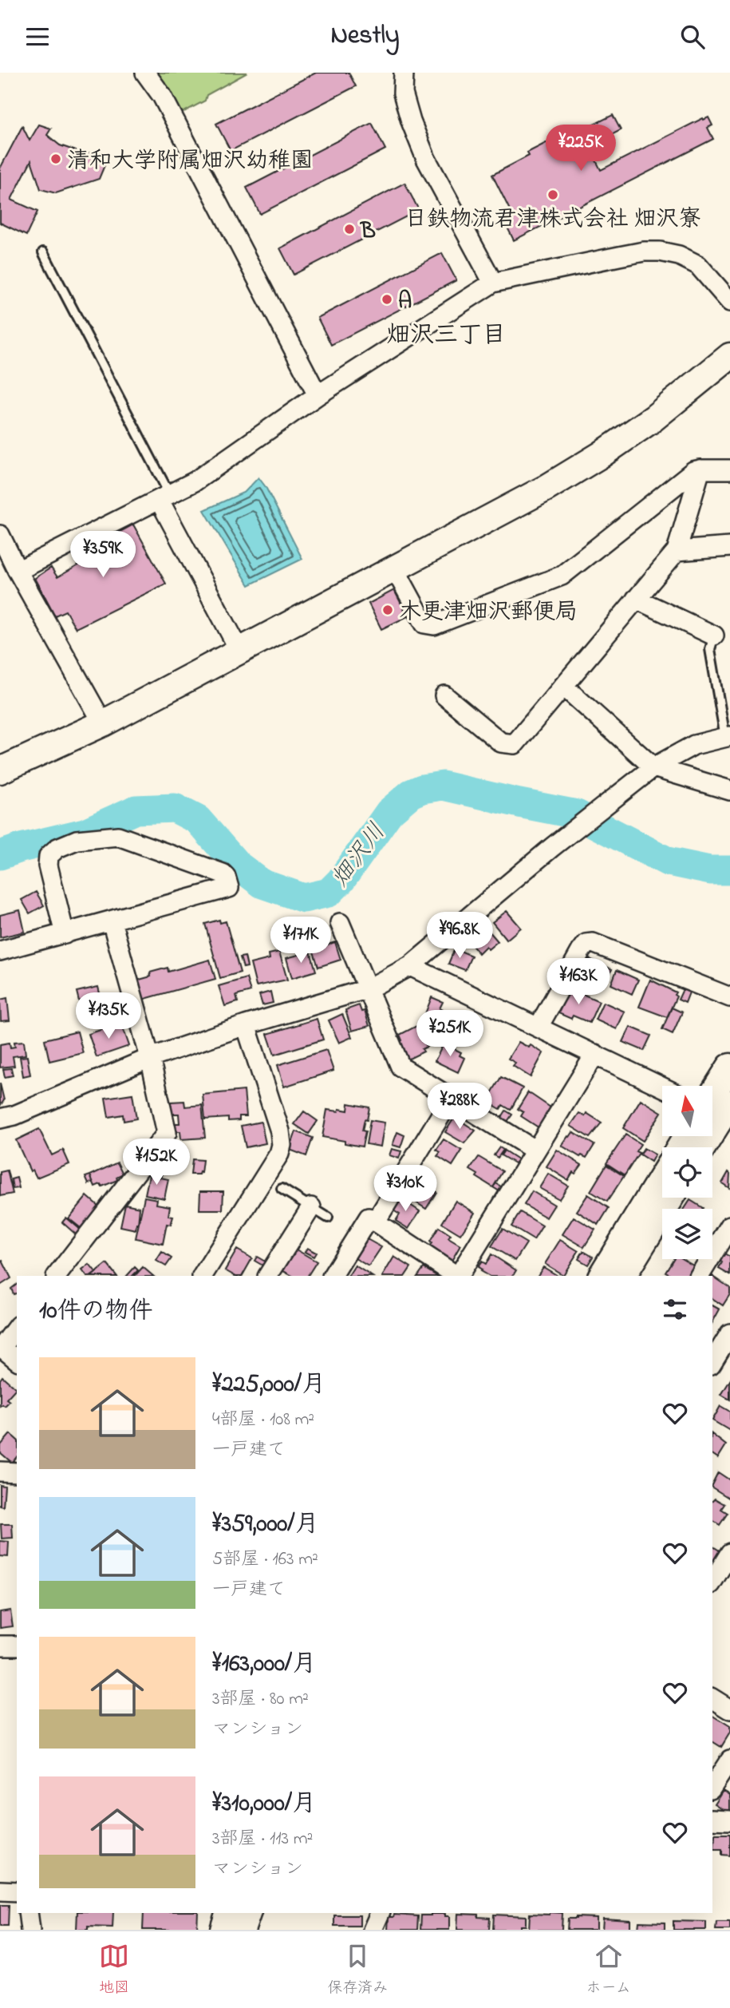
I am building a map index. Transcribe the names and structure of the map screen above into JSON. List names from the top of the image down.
{
  "districts": ["畑沢三丁目"],
  "water": ["畑沢川"],
  "places": [
    "清和大学附属畑沢幼稚園",
    "日鉄物流君津株式会社 畑沢寮",
    "B",
    "A",
    "木更津畑沢郵便局"
  ],
  "north": "top",
  "page": {
    "header": "Nestly",
    "price": [
      "¥225K",
      "¥359K",
      "¥96.8K",
      "¥171K",
      "¥163K",
      "¥135K",
      "¥251K",
      "¥288K",
      "¥152K",
      "¥310K"
    ],
    "heading": "10件の物件",
    "list": [
      {
        "name": "¥225,000/月",
        "note": "4部屋 · 108 m² · 一戸建て"
      },
      {
        "name": "¥359,000/月",
        "note": "5部屋 · 163 m² · 一戸建て"
      },
      {
        "name": "¥163,000/月",
        "note": "3部屋 · 80 m² · マンション"
      },
      {
        "name": "¥310,000/月",
        "note": "3部屋 · 113 m² · マンション"
      }
    ],
    "tabs": ["地図", "保存済み", "ホーム"]
  }
}
